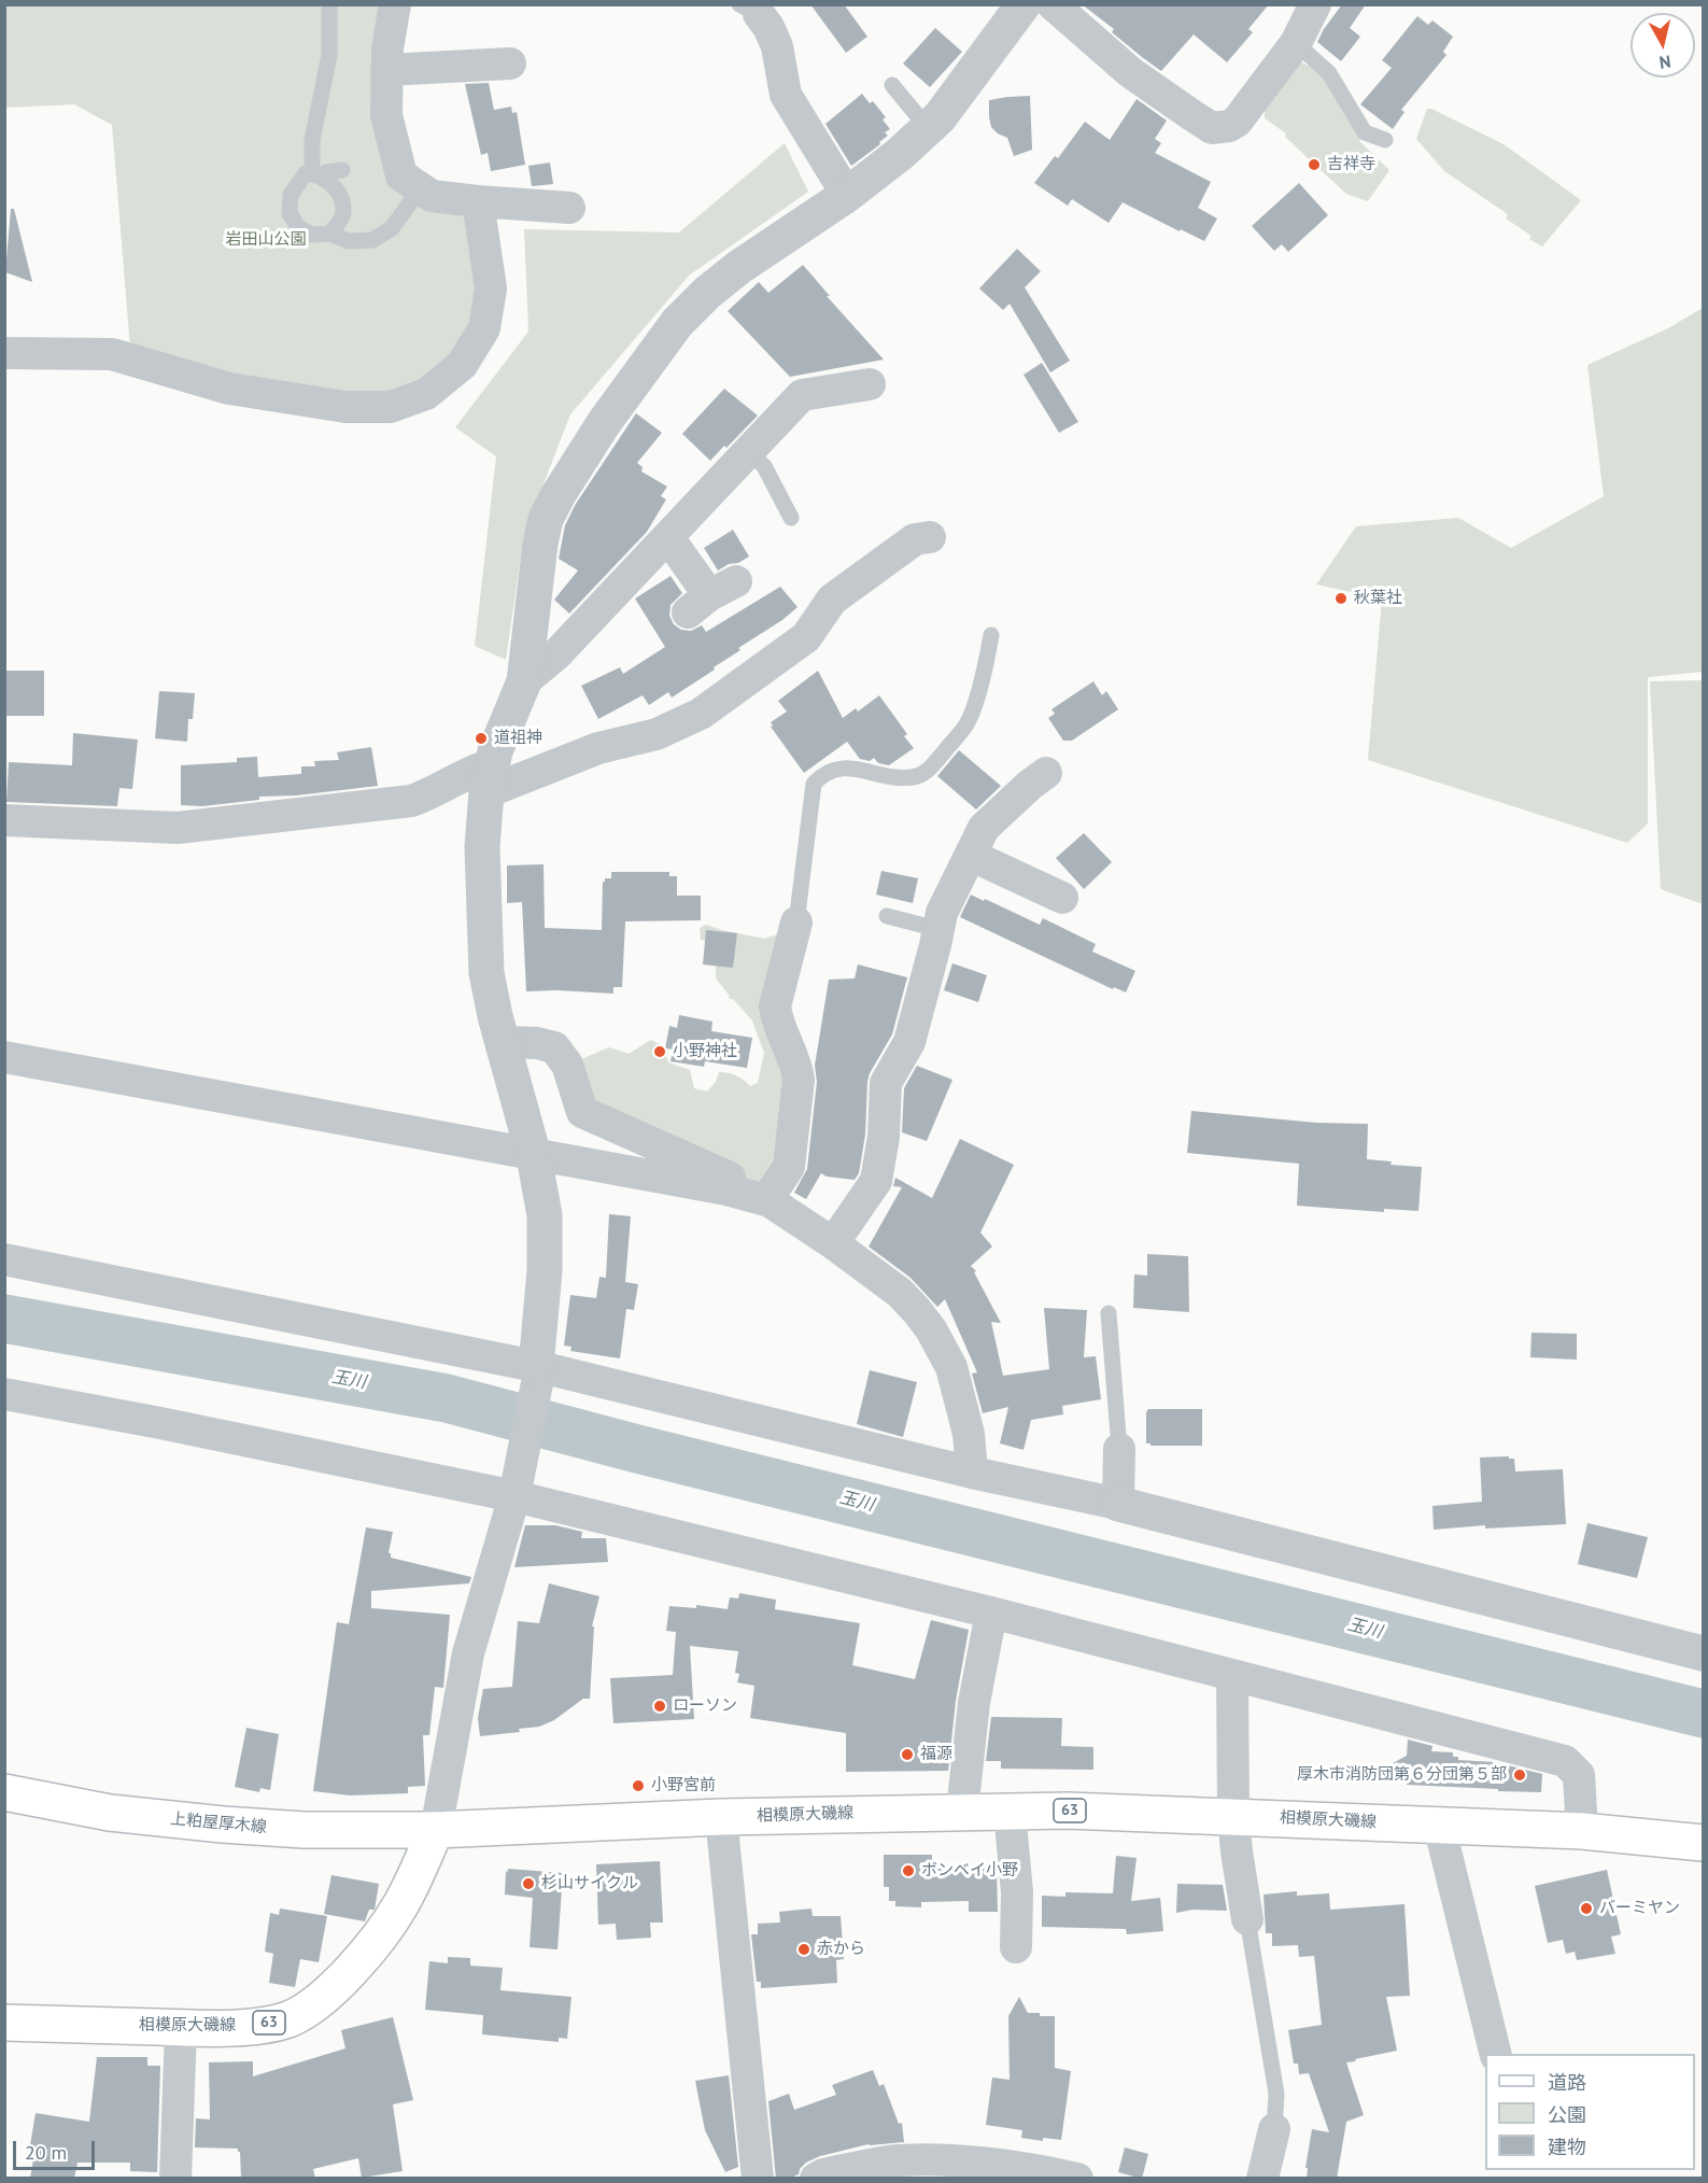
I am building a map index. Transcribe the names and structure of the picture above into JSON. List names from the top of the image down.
{
  "streets": {
    "main road": ["63", "相模原大磯線", "上粕屋厚木線"]
  },
  "crossings": [
    ["相模原大磯線", "上粕屋厚木線"]
  ],
  "water": ["玉川"],
  "parks": ["岩田山公園"],
  "places": [
    "吉祥寺",
    "秋葉社",
    "道祖神",
    "小野神社",
    "ローソン",
    "福源",
    "厚木市消防団第６分団第５部",
    "小野宮前",
    "ボンベイ小野",
    "杉山サイクル",
    "バーミヤン",
    "赤から"
  ],
  "legend": ["道路", "公園", "建物"],
  "scale_bar": "20 m",
  "north": "bottom"
}
